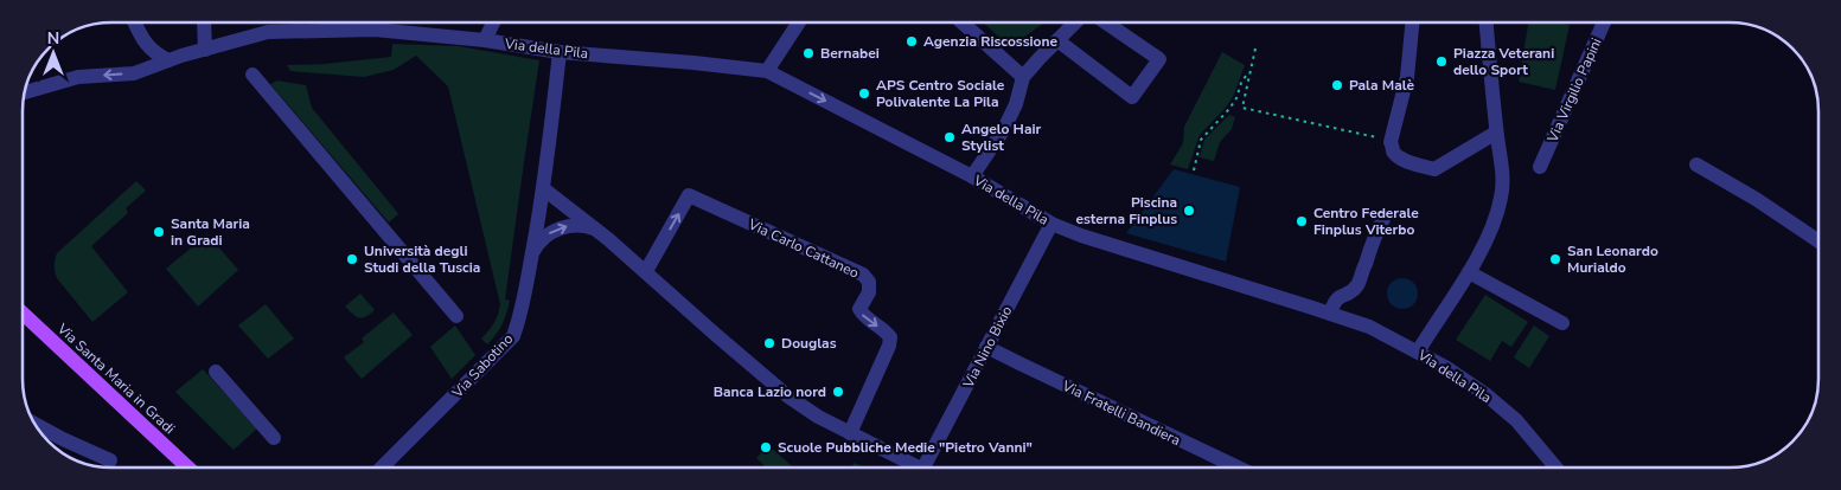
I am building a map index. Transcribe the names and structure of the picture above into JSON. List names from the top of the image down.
{
  "streets": {
    "main road": ["Via Santa Maria in Gradi"],
    "street": [
      "Via della Pila",
      "Via Virgilio Papini",
      "Via Carlo Cattaneo",
      "Via Nino Bixio",
      "Via Sabotino",
      "Via Fratelli Bandiera"
    ]
  },
  "crossings": [
    ["Via della Pila", "Via Nino Bixio"],
    ["Via Nino Bixio", "Via Fratelli Bandiera"]
  ],
  "places": [
    "Agenzia Riscossione",
    "Bernabei",
    "Piazza Veterani dello Sport",
    "Pala Malè",
    "APS Centro Sociale Polivalente La Pila",
    "Angelo Hair Stylist",
    "Piscina esterna Finplus",
    "Centro Federale Finplus Viterbo",
    "Santa Maria in Gradi",
    "Università degli Studi della Tuscia",
    "San Leonardo Murialdo",
    "Douglas",
    "Banca Lazio nord",
    "Scuole Pubbliche Medie \"Pietro Vanni\""
  ],
  "north": "top"
}
